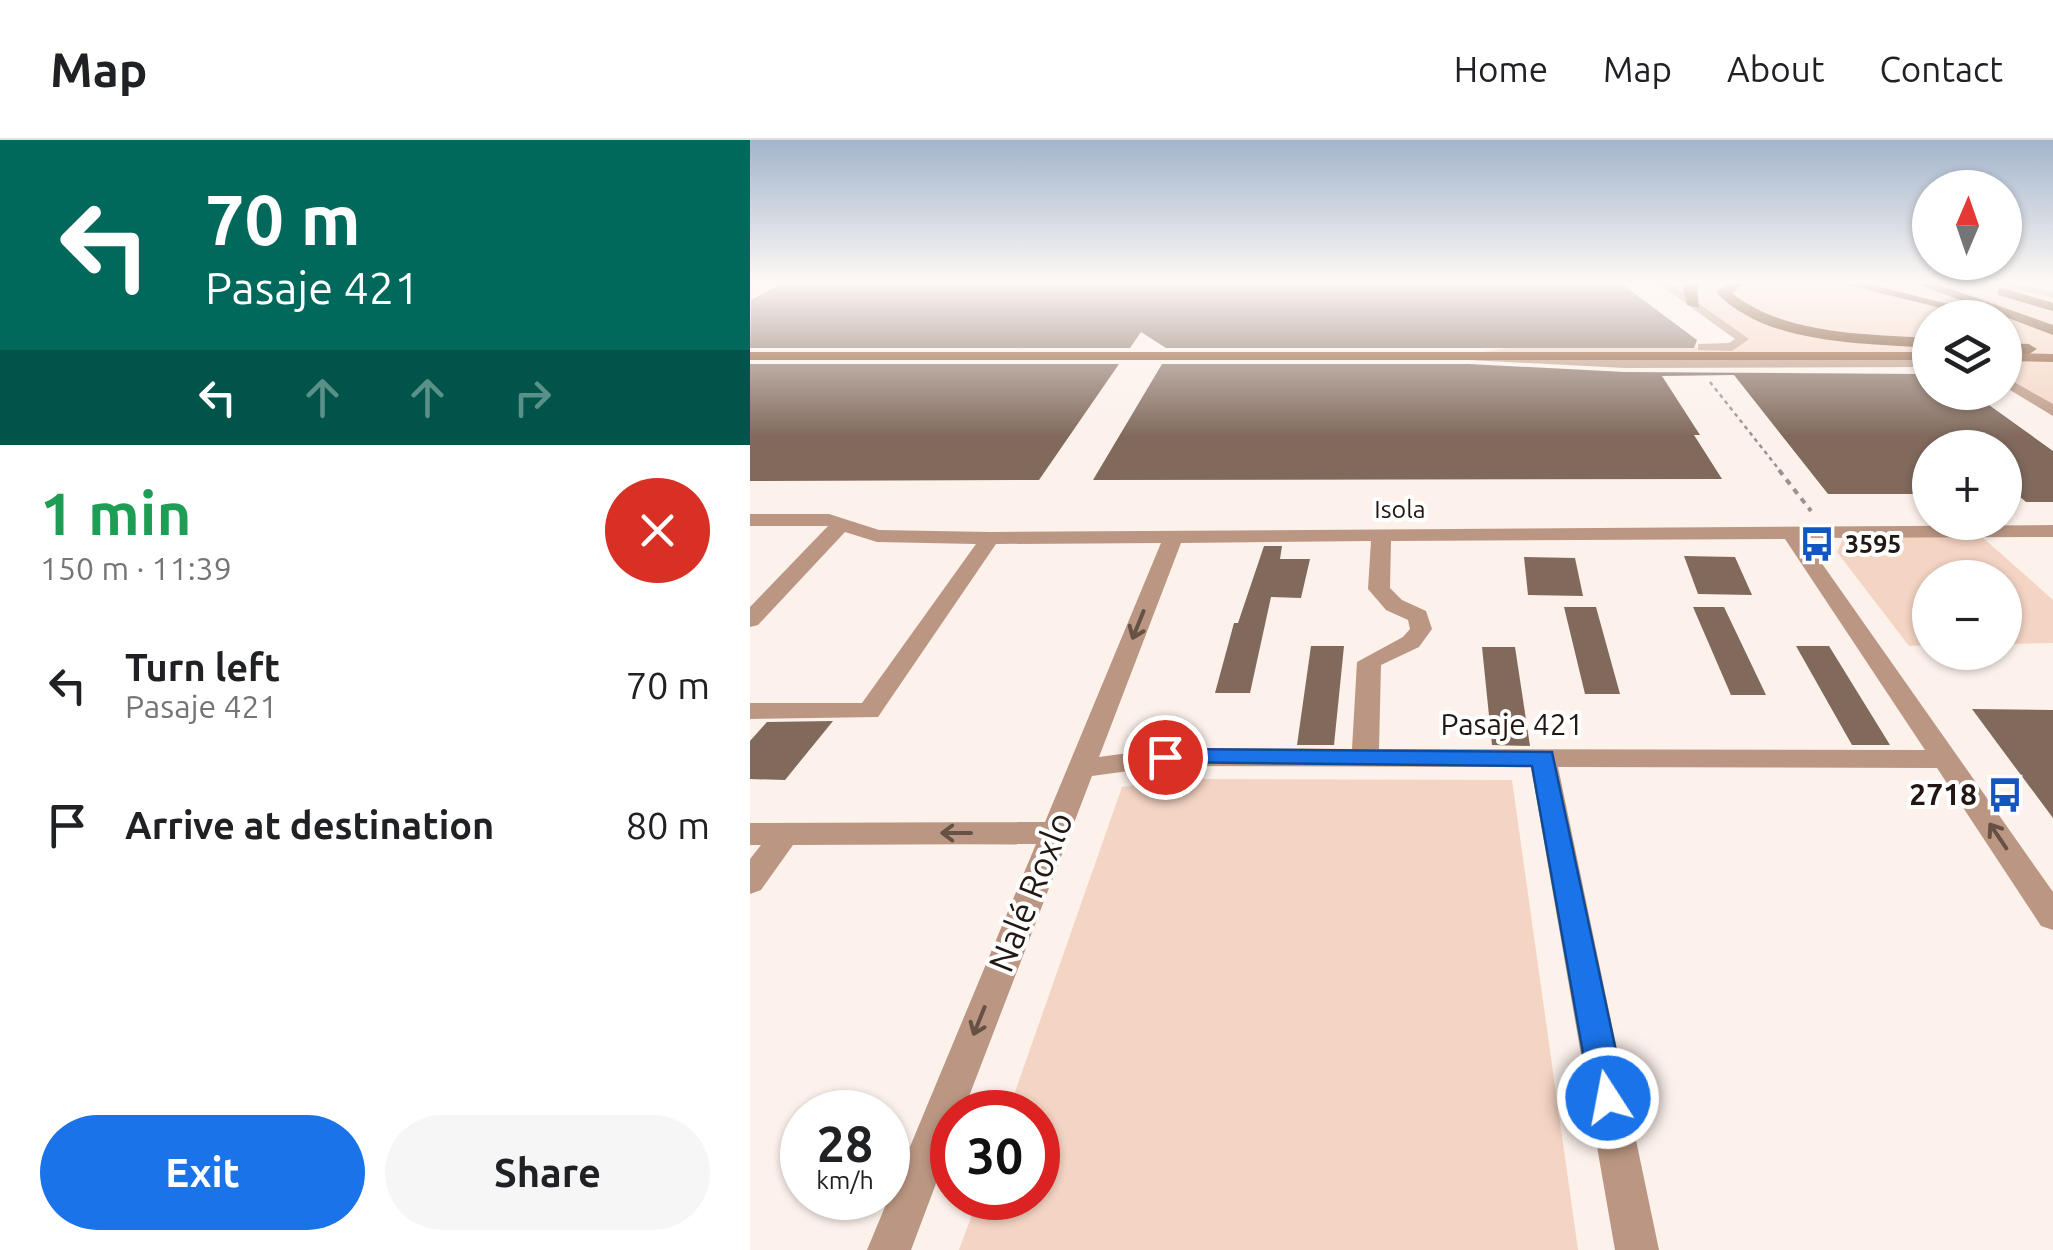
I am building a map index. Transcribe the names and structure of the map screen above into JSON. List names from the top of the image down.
{
  "streets": {
    "street": ["Isola", "Pasaje 421", "Nalé Roxlo"]
  },
  "crossings": [
    ["Isola", "Nalé Roxlo"],
    ["Pasaje 421", "Nalé Roxlo"]
  ],
  "one_way": ["Nalé Roxlo"],
  "places": {
    "bus stop": ["3595", "2718"]
  },
  "north": "top",
  "page": {
    "header": "Map",
    "nav": [
      "Home",
      "Map",
      "About",
      "Contact"
    ],
    "turn": ["70 m", "Pasaje 421"],
    "map_buttons": ["+", "−"],
    "heading": ["1 min", "150 m · 11:39"],
    "list": [
      {
        "name": "Turn left",
        "note": "Pasaje 421",
        "value": "70 m"
      },
      {
        "name": "Arrive at destination",
        "value": "80 m"
      }
    ],
    "speed": "28 km/h",
    "limit": "30",
    "buttons": ["Exit", "Share"]
  }
}
